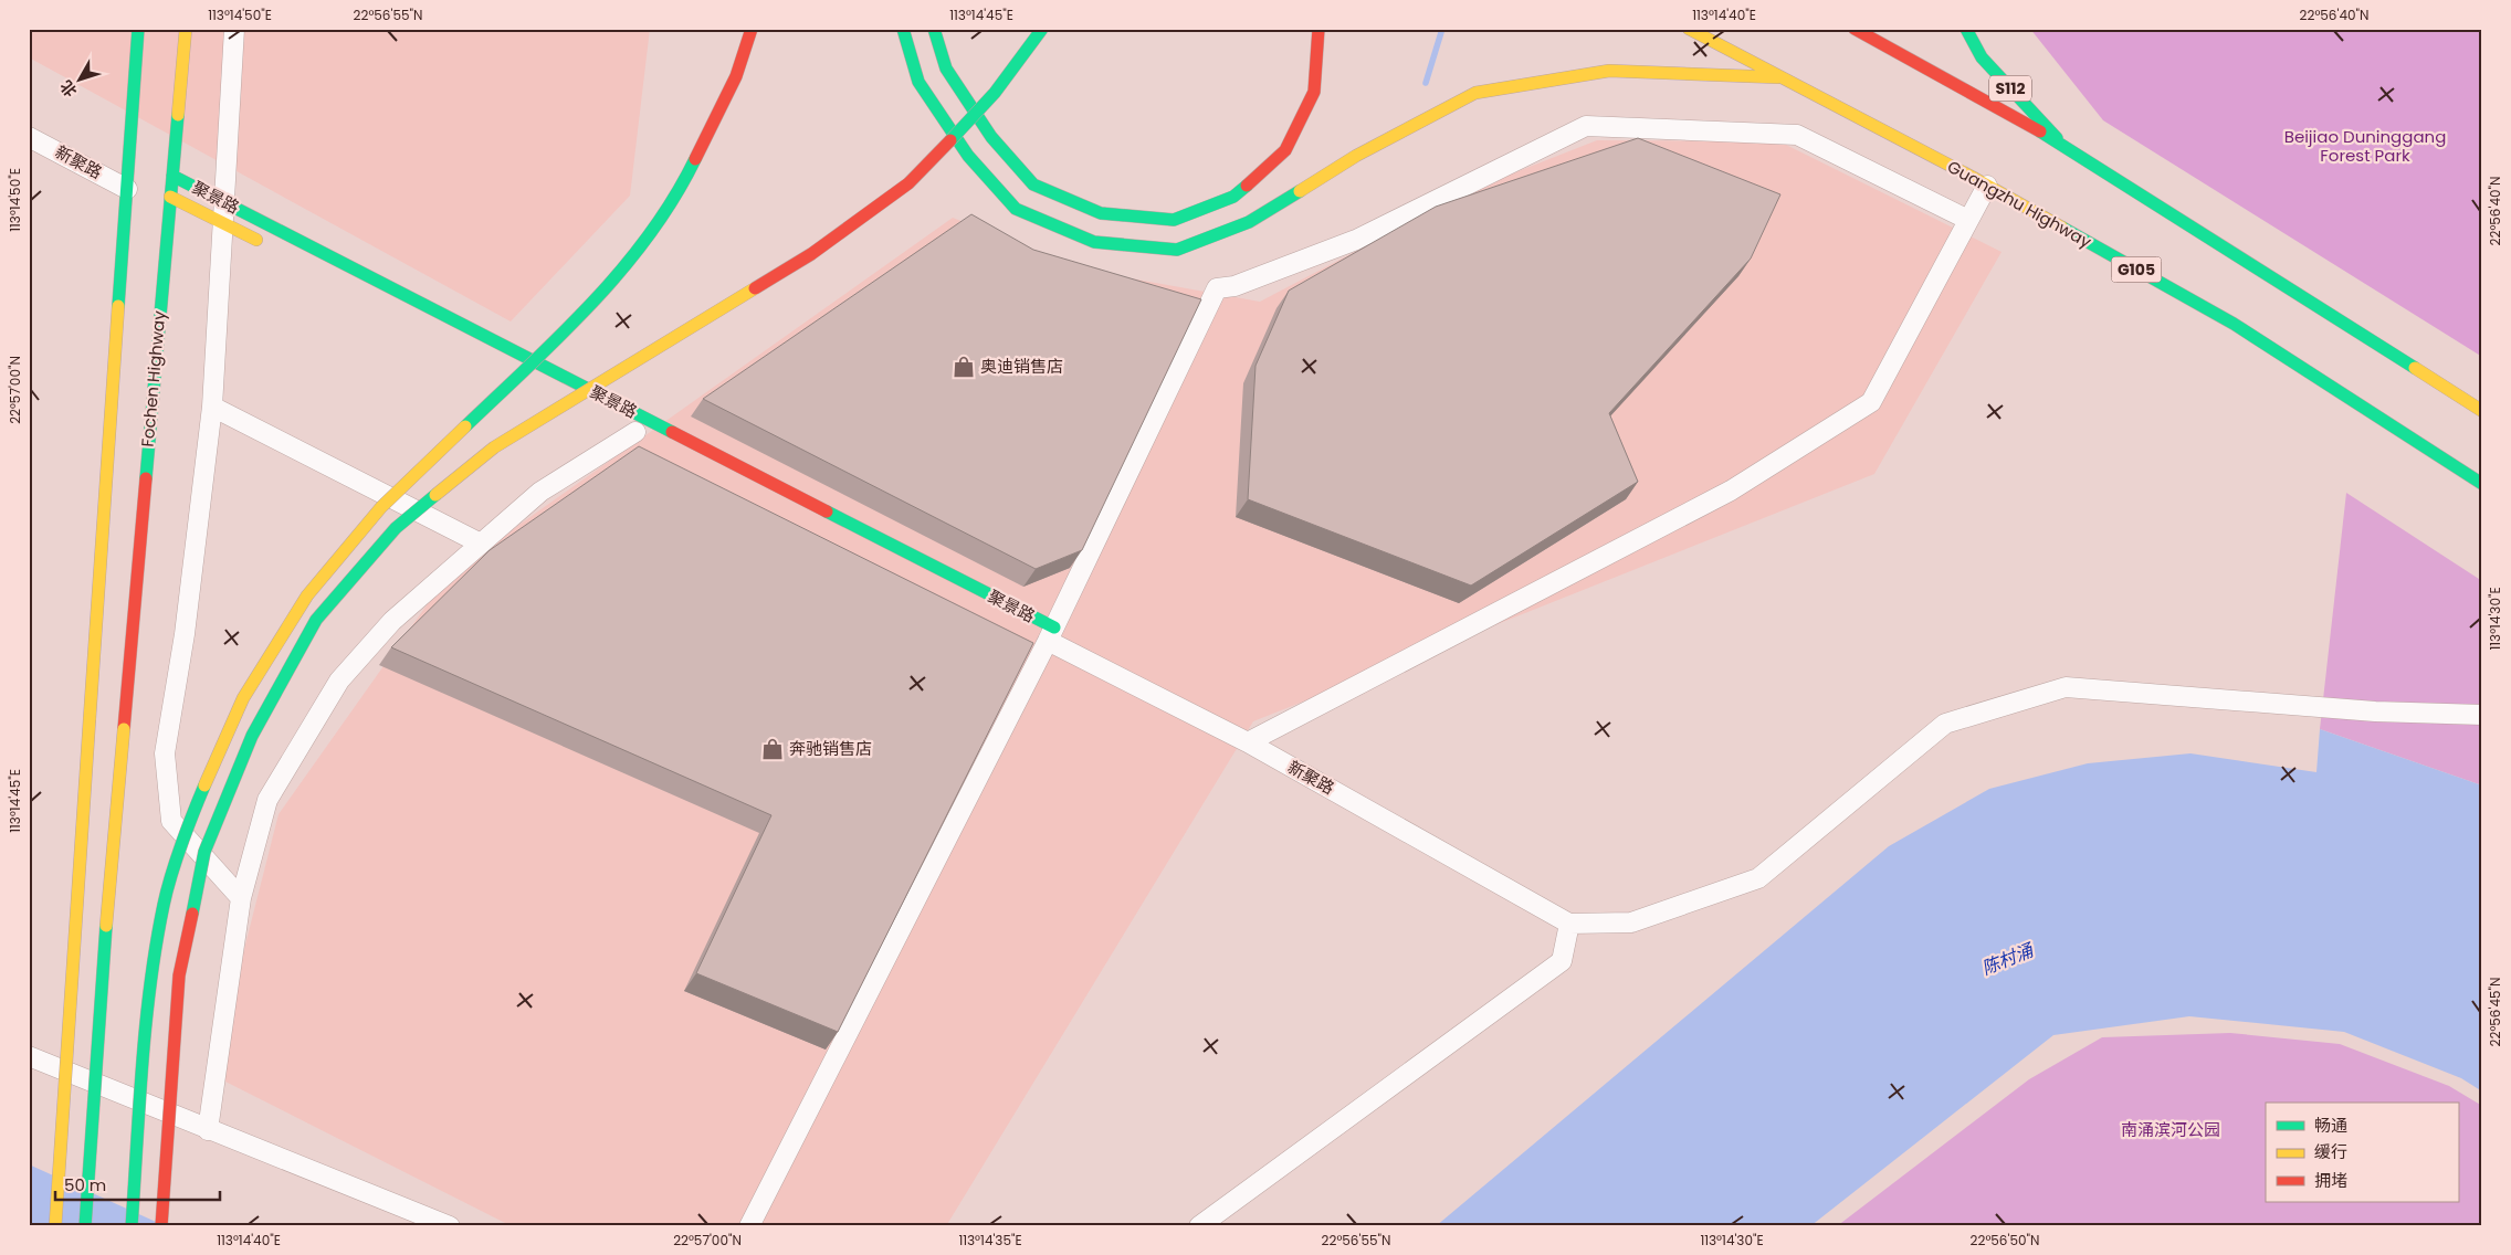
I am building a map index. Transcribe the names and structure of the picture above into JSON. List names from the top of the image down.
{
  "streets": {
    "main road": [
      "S112",
      "聚景路",
      "Guangzhu Highway",
      "G105",
      "Fochen Highway"
    ],
    "street": ["新聚路"]
  },
  "crossings": [
    ["新聚路", "聚景路"],
    ["聚景路", "Fochen Highway"]
  ],
  "water": ["陈村涌"],
  "parks": ["Beijiao Duninggang Forest Park", "南涌滨河公园"],
  "places": {
    "shop": ["奥迪销售店", "奔驰销售店"]
  },
  "legend": ["畅通", "缓行", "拥堵"],
  "scale_bar": "50 m",
  "north": "bottom left",
  "coordinates": [
    "113°14'50\"E",
    "22°56'55\"N",
    "113°14'45\"E",
    "113°14'40\"E",
    "22°56'40\"N",
    "22°57'00\"N",
    "113°14'30\"E",
    "22°56'45\"N",
    "113°14'35\"E",
    "22°56'50\"N"
  ]
}
